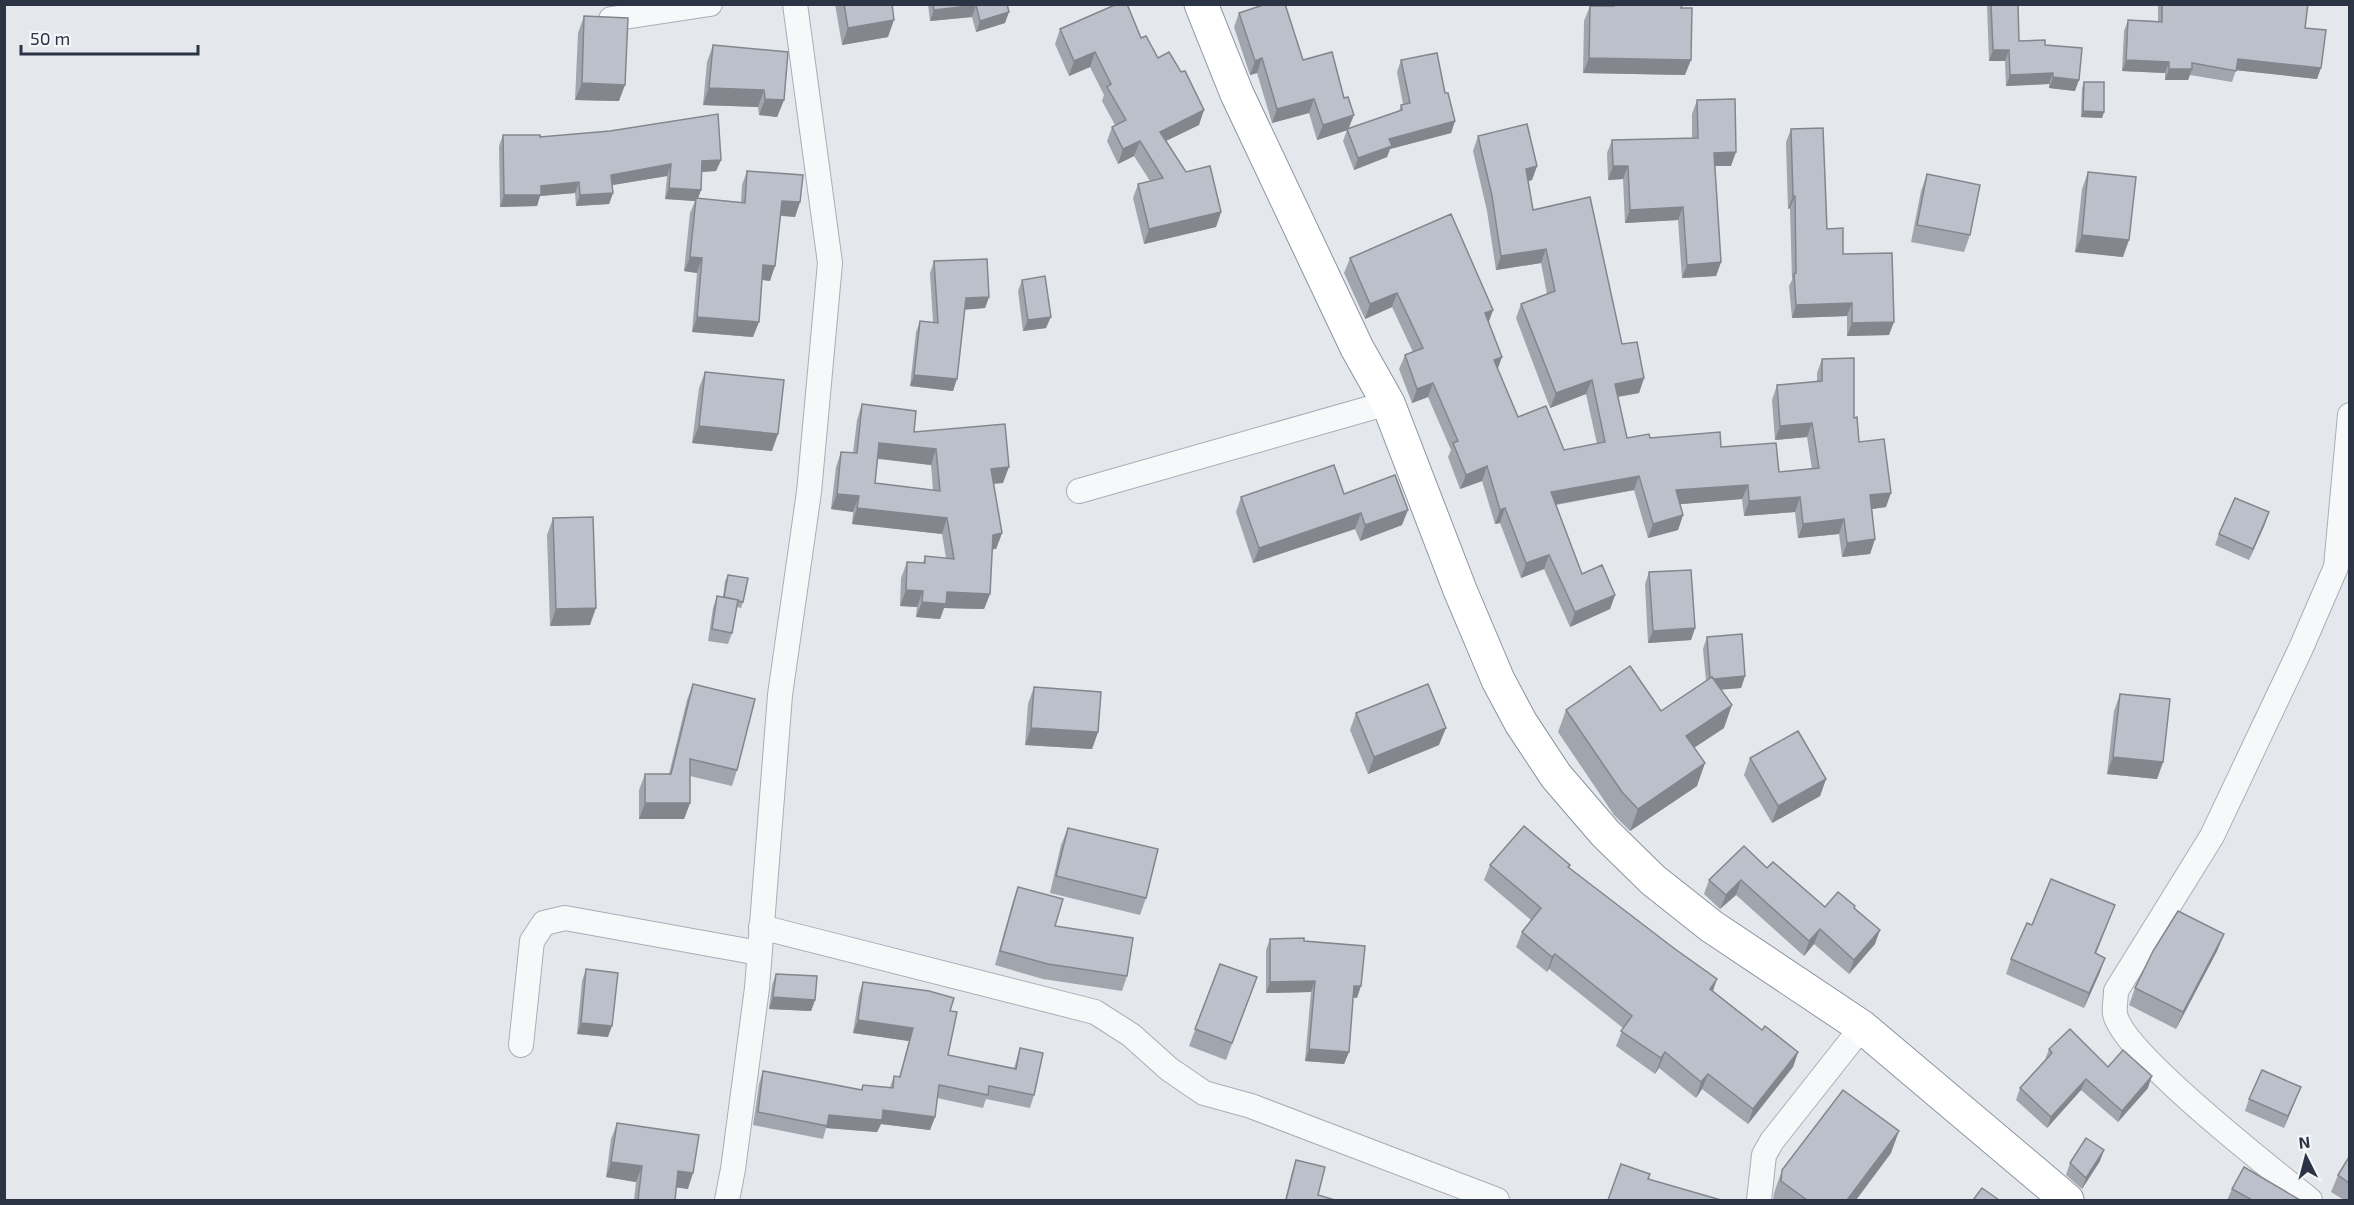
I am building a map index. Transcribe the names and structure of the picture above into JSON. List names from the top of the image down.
{
  "scale_bar": "50 m",
  "north": "top"
}
